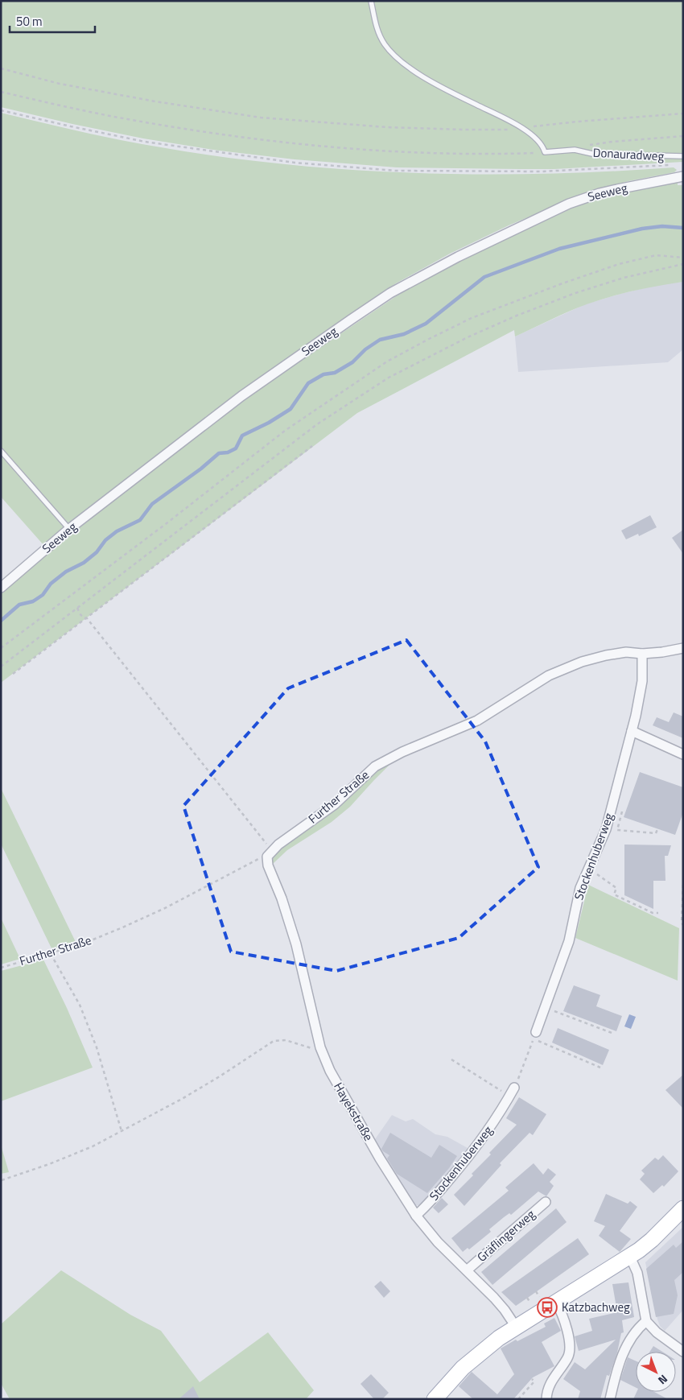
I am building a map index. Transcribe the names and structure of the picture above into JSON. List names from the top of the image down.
{
  "streets": {
    "street": [
      "Seeweg",
      "Further Straße",
      "Stockenhuberweg",
      "Hayekstraße",
      "Gräflingerweg"
    ],
    "lane": ["Donauradweg"]
  },
  "crossings": [
    ["Further Straße", "Stockenhuberweg"],
    ["Further Straße", "Hayekstraße"],
    ["Stockenhuberweg", "Hayekstraße"],
    ["Hayekstraße", "Gräflingerweg"]
  ],
  "places": {
    "bus stop": ["Katzbachweg"]
  },
  "scale_bar": "50 m",
  "north": "bottom right"
}
